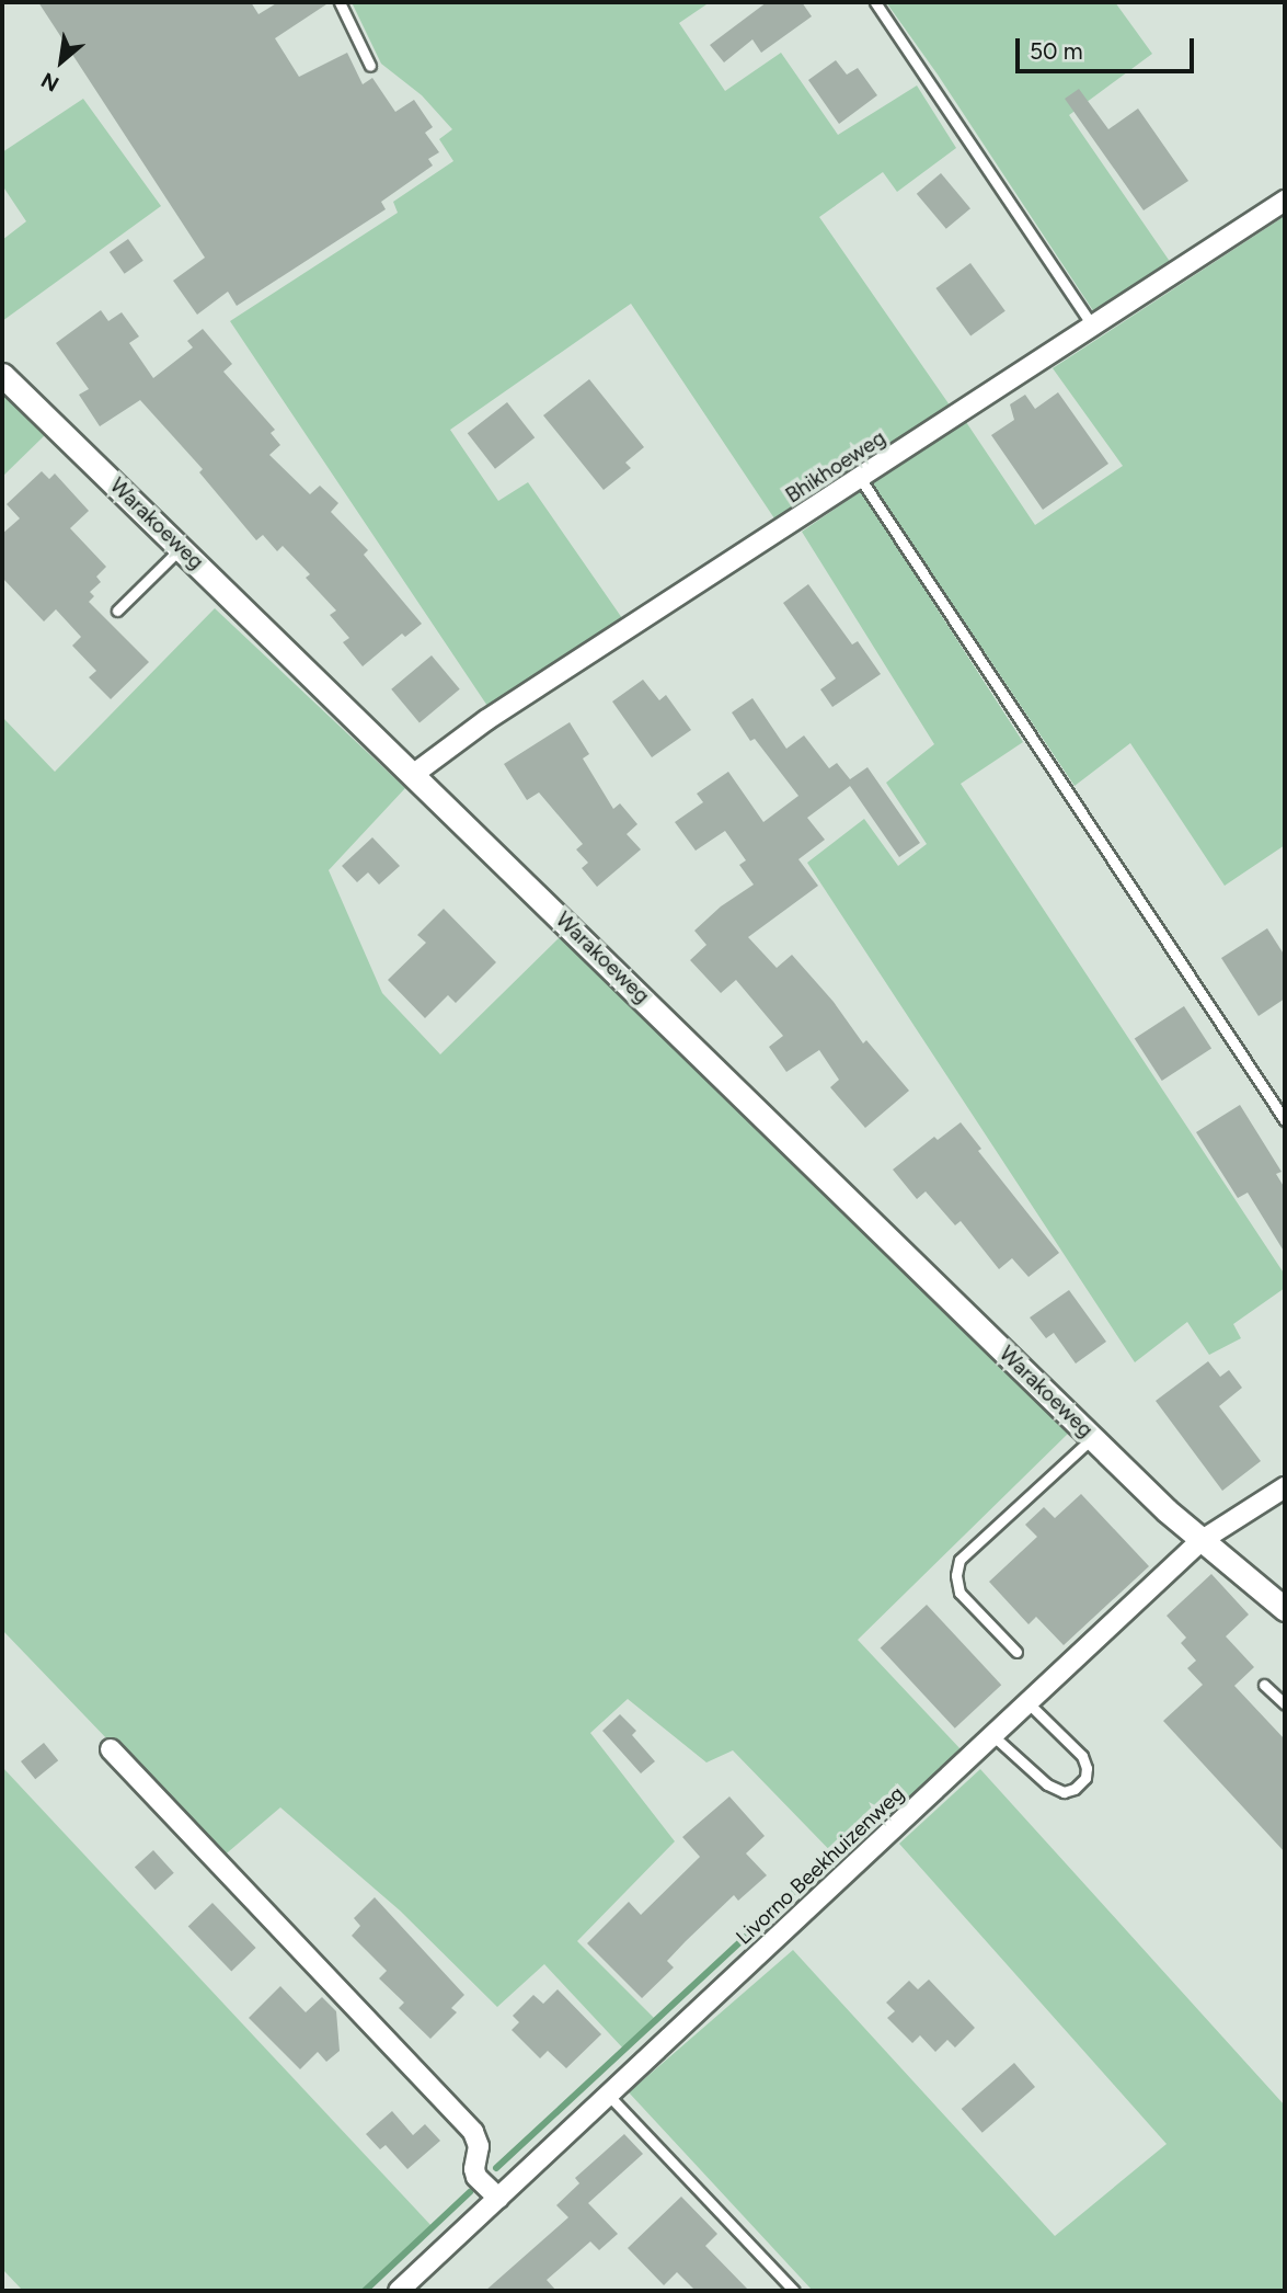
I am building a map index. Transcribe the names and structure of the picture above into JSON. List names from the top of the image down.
{
  "streets": {
    "street": ["Bhikhoeweg", "Warakoeweg", "Livorno Beekhuizenweg"]
  },
  "crossings": [
    ["Bhikhoeweg", "Warakoeweg"],
    ["Warakoeweg", "Livorno Beekhuizenweg"]
  ],
  "scale_bar": "50 m",
  "north": "bottom left"
}
